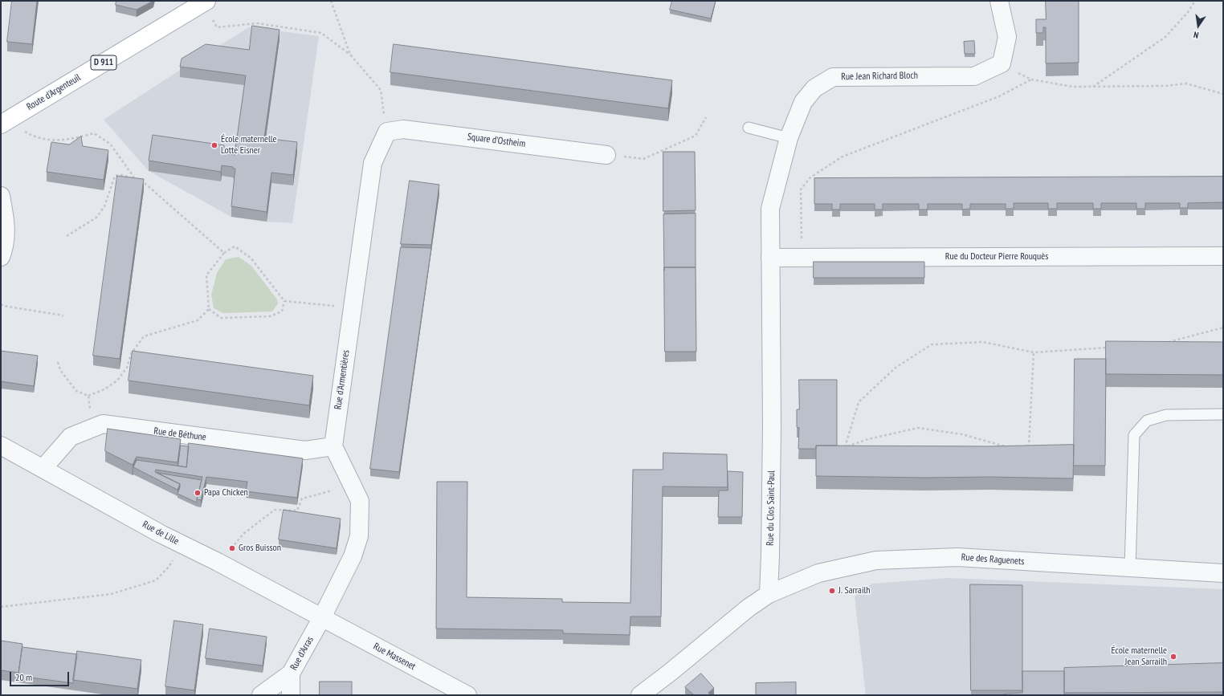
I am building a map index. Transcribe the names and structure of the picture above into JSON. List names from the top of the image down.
{
  "streets": {
    "main road": ["D 911", "Route d'Argenteuil"],
    "street": [
      "Rue Jean Richard Bloch",
      "Square d'Ostheim",
      "Rue du Docteur Pierre Rouquès",
      "Rue d'Armentières",
      "Rue de Béthune",
      "Rue du Clos Saint-Paul",
      "Rue de Lille",
      "Rue des Raguenets",
      "Rue d'Arras",
      "Rue Massenet"
    ]
  },
  "crossings": [
    ["Rue Jean Richard Bloch", "Rue du Docteur Pierre Rouquès"],
    ["Rue Jean Richard Bloch", "Rue du Clos Saint-Paul"],
    ["Square d'Ostheim", "Rue d'Armentières"],
    ["Rue du Docteur Pierre Rouquès", "Rue du Clos Saint-Paul"],
    ["Rue d'Armentières", "Rue de Béthune"],
    ["Rue de Béthune", "Rue de Lille"],
    ["Rue du Clos Saint-Paul", "Rue des Raguenets"],
    ["Rue de Lille", "Rue d'Arras"],
    ["Rue de Lille", "Rue Massenet"],
    ["Rue d'Arras", "Rue Massenet"]
  ],
  "places": [
    "École maternelle Lotte Eisner",
    "Papa Chicken",
    "Gros Buisson",
    "J. Sarrailh",
    "École maternelle Jean Sarrailh"
  ],
  "scale_bar": "20 m",
  "north": "bottom"
}
